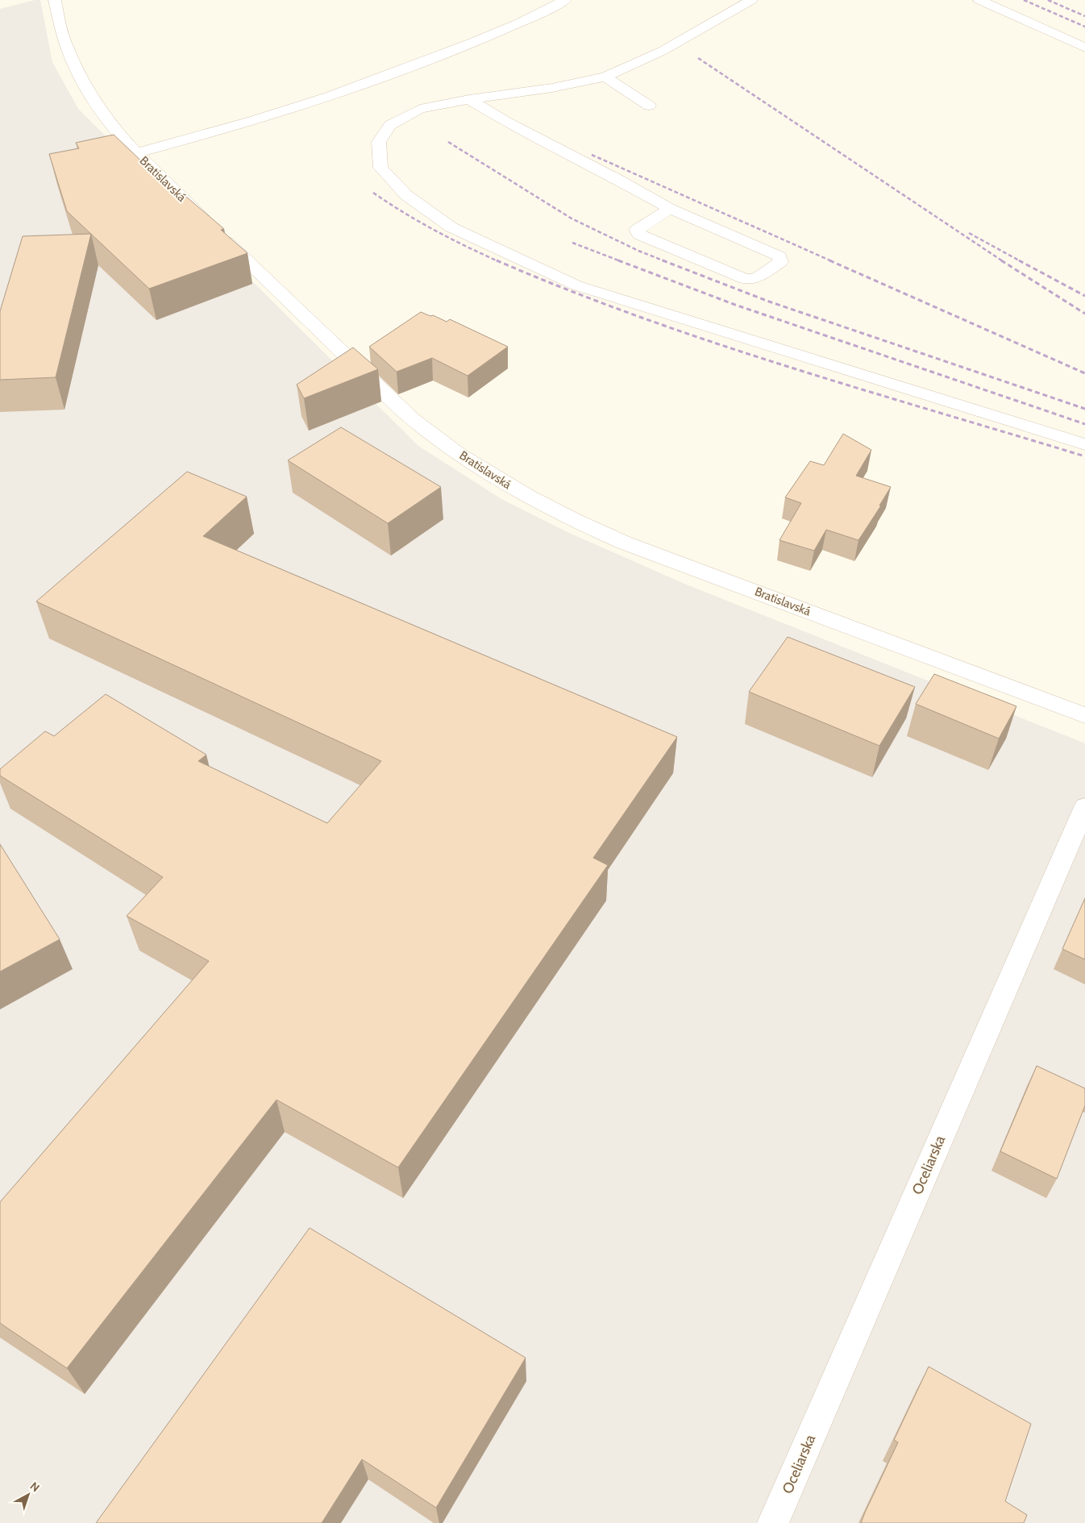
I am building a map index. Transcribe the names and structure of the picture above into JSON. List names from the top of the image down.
{
  "streets": {
    "street": ["Bratislavská", "Oceliarska"]
  },
  "north": "top right"
}
